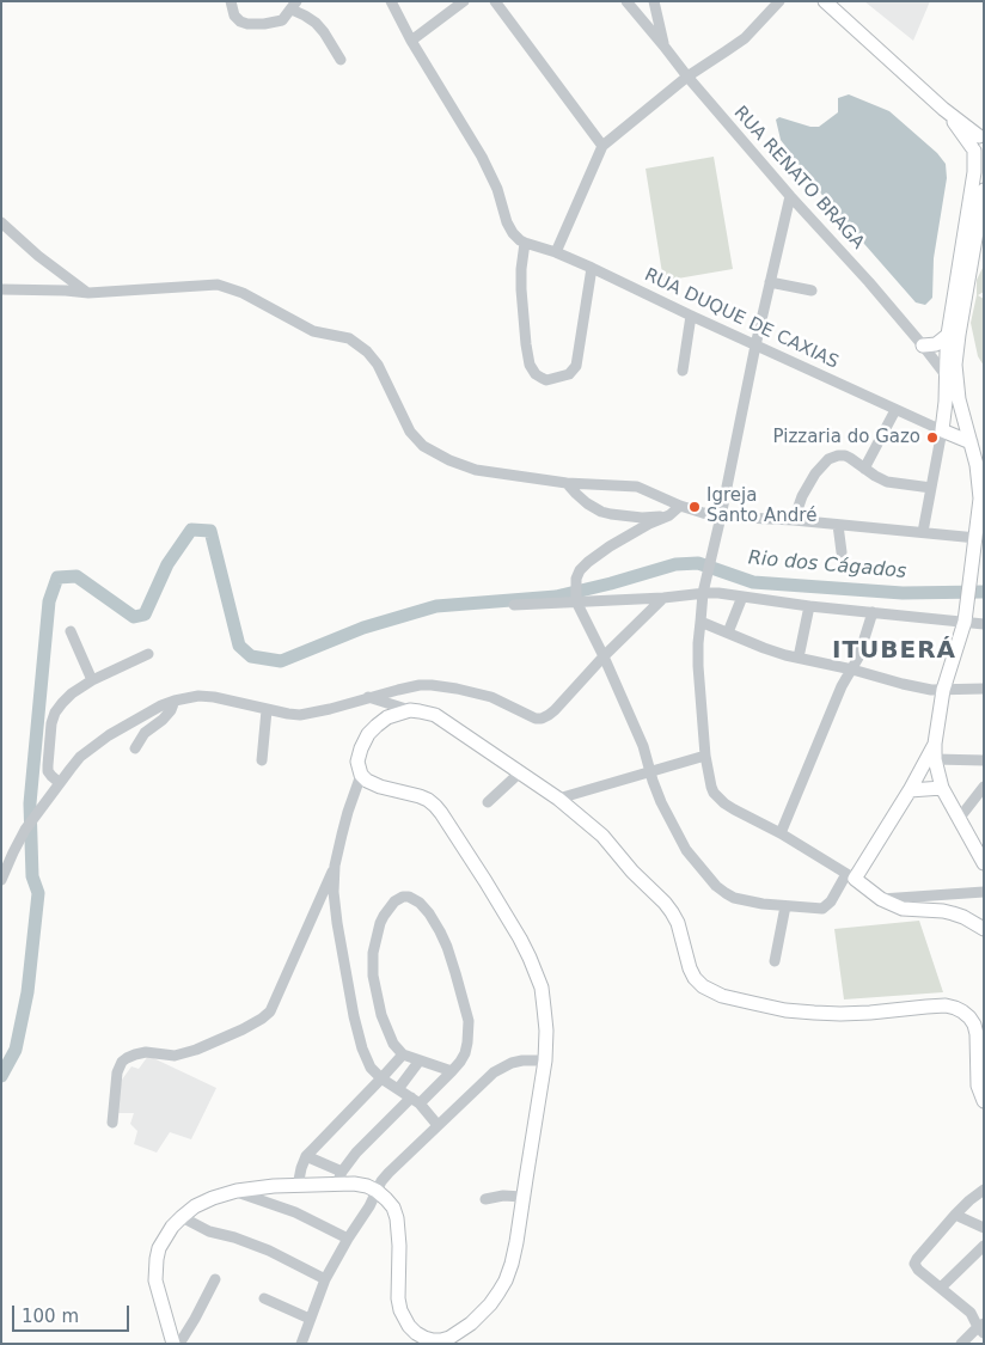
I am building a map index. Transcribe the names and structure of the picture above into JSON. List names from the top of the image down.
{
  "streets": {
    "street": ["RUA RENATO BRAGA", "RUA DUQUE DE CAXIAS"]
  },
  "districts": ["ITUBERÁ"],
  "water": ["Rio dos Cágados"],
  "places": ["Pizzaria do Gazo", "Igreja Santo André"],
  "scale_bar": "100 m"
}
